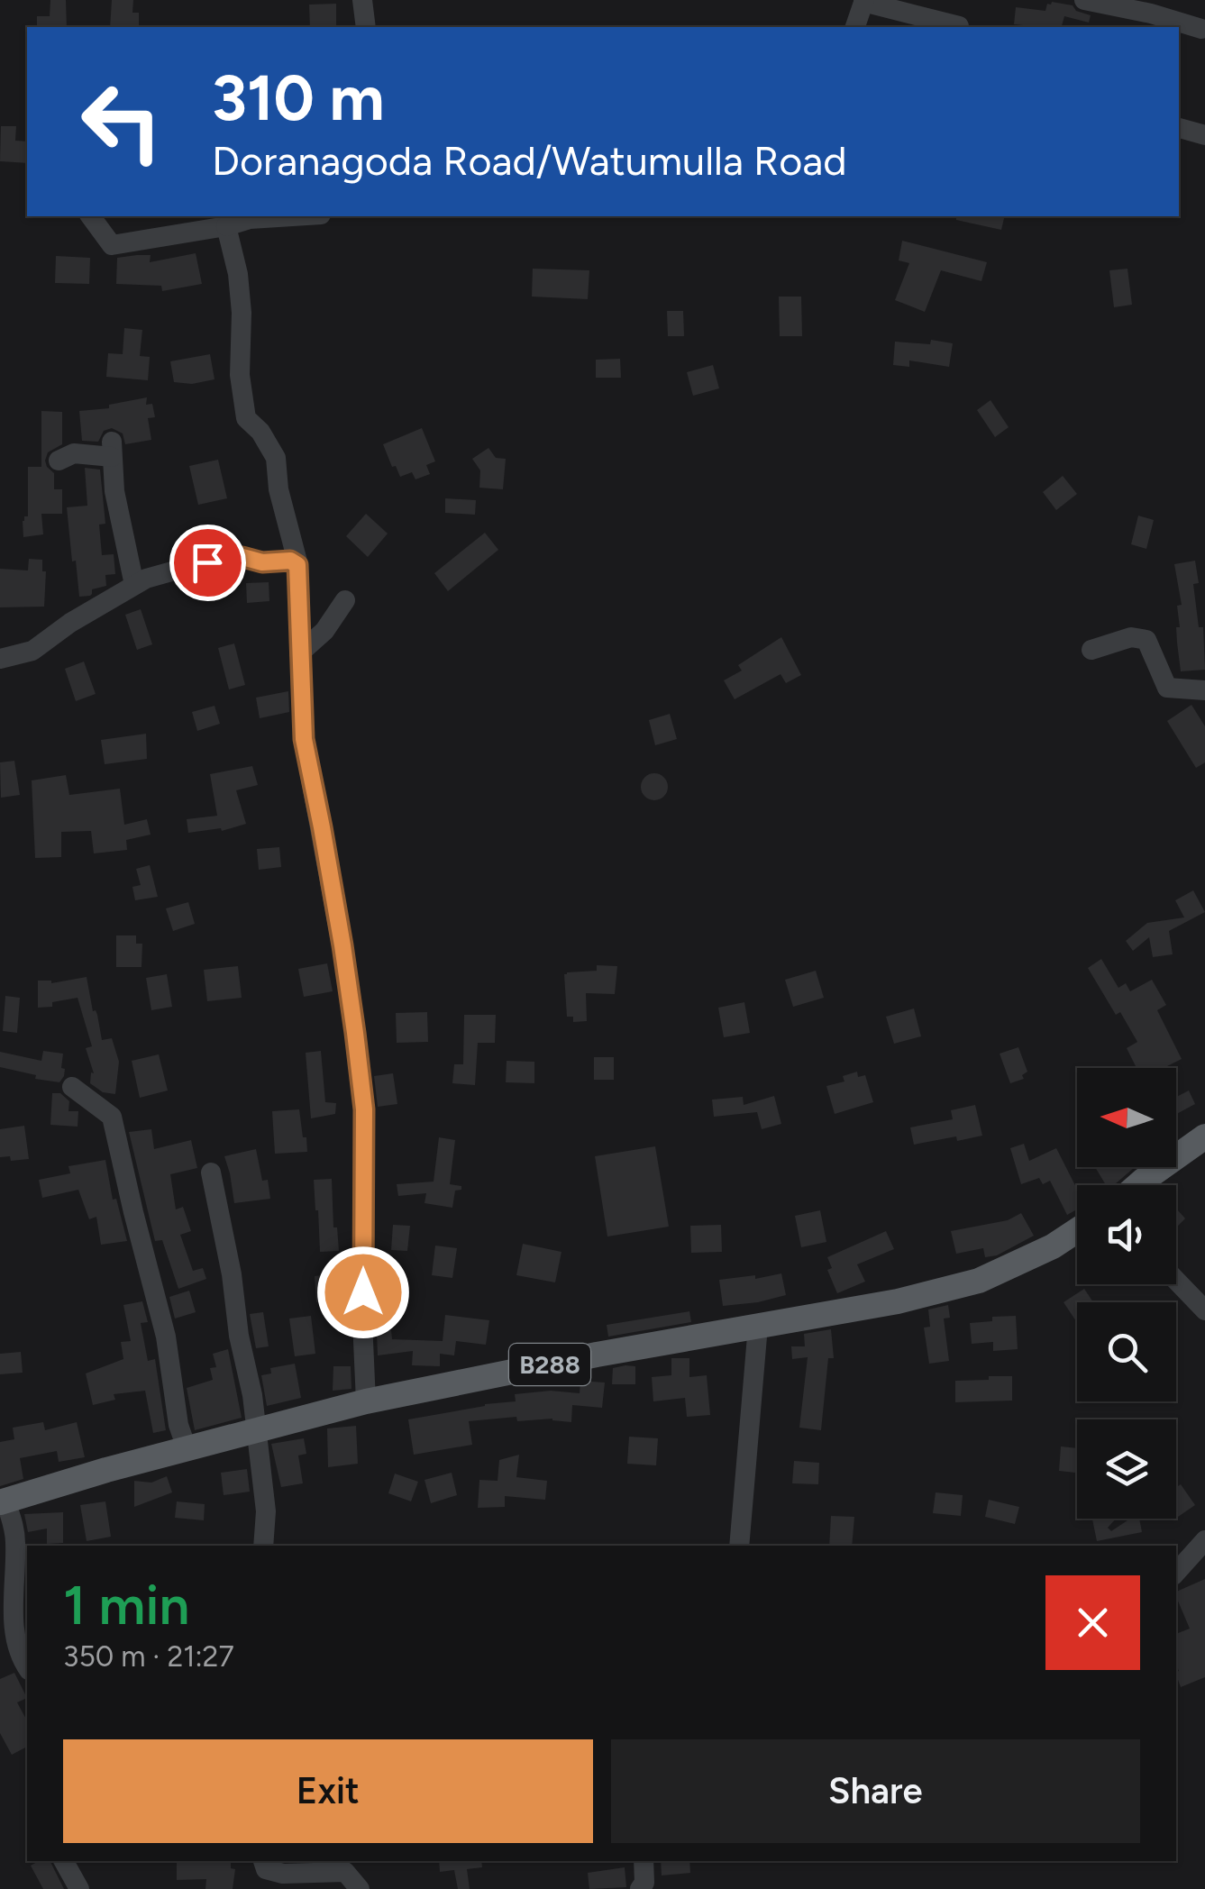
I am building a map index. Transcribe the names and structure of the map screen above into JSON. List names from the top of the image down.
{
  "streets": {
    "main road": ["B288"]
  },
  "north": "left",
  "page": {
    "turn": ["310 m", "Doranagoda Road/Watumulla Road"],
    "heading": ["1 min", "350 m · 21:27"],
    "buttons": ["Exit", "Share"]
  }
}
